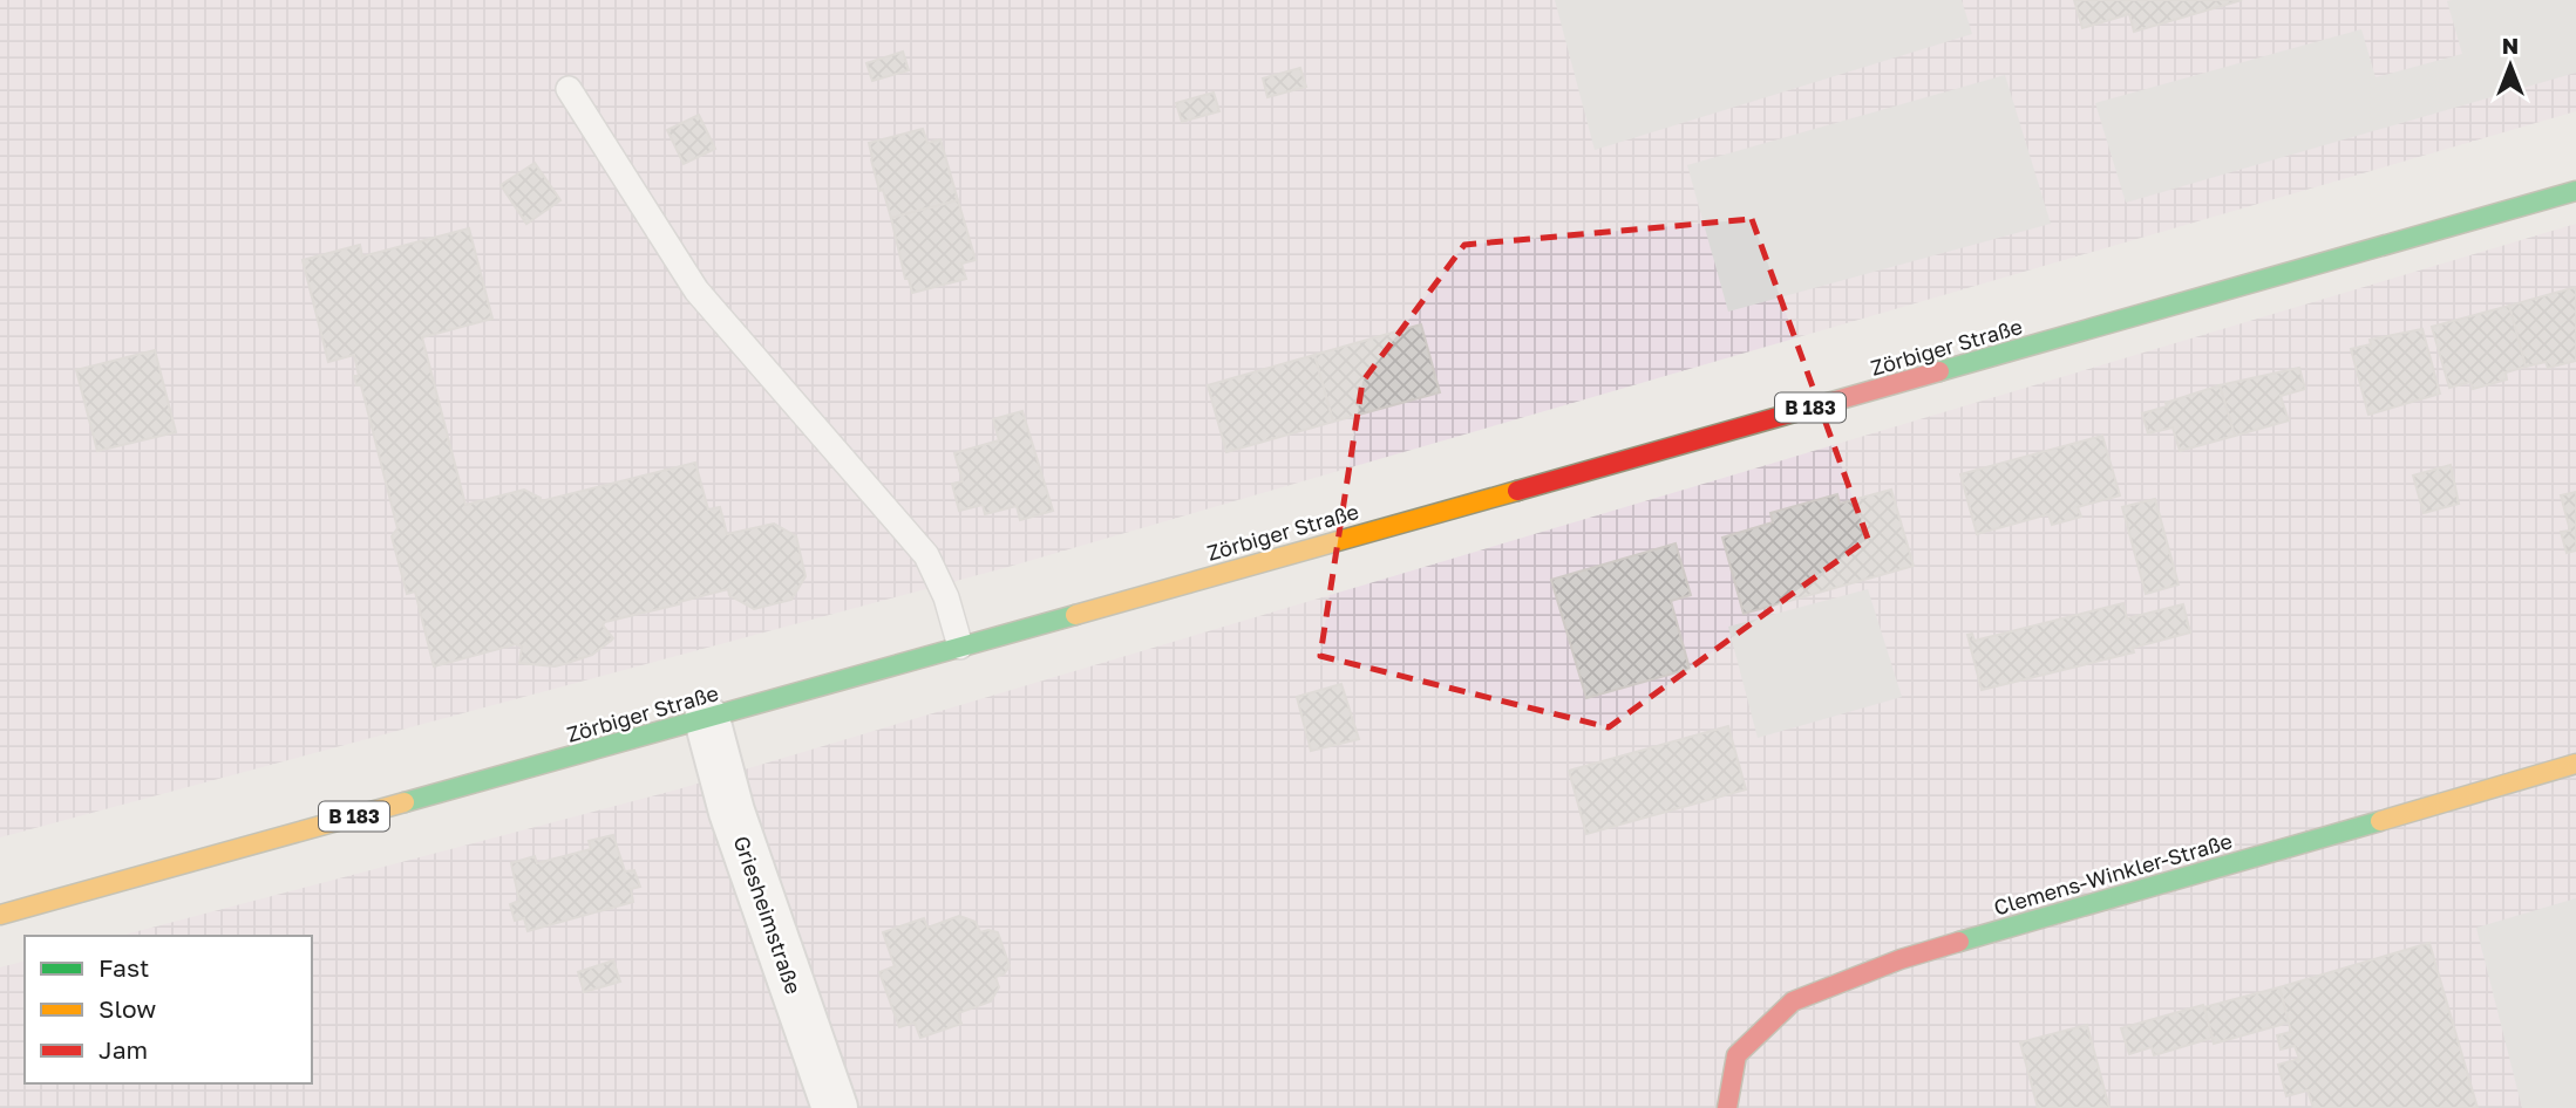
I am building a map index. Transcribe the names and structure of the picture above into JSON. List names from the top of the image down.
{
  "streets": {
    "main road": ["Zörbiger Straße", "B 183", "Clemens-Winkler-Straße"],
    "street": ["Griesheimstraße"]
  },
  "crossings": [
    ["Zörbiger Straße", "Griesheimstraße"]
  ],
  "legend": ["Fast", "Slow", "Jam"],
  "north": "top"
}
